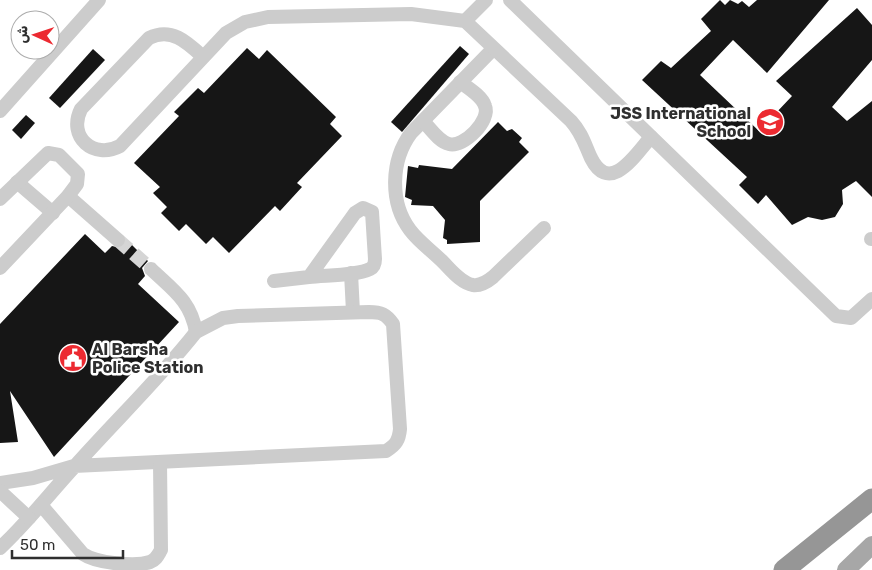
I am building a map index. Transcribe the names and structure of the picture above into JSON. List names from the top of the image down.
{
  "places": {
    "school or university": ["JSS International School"],
    "public building": ["Al Barsha Police Station"]
  },
  "scale_bar": "50 m",
  "north": "left"
}
